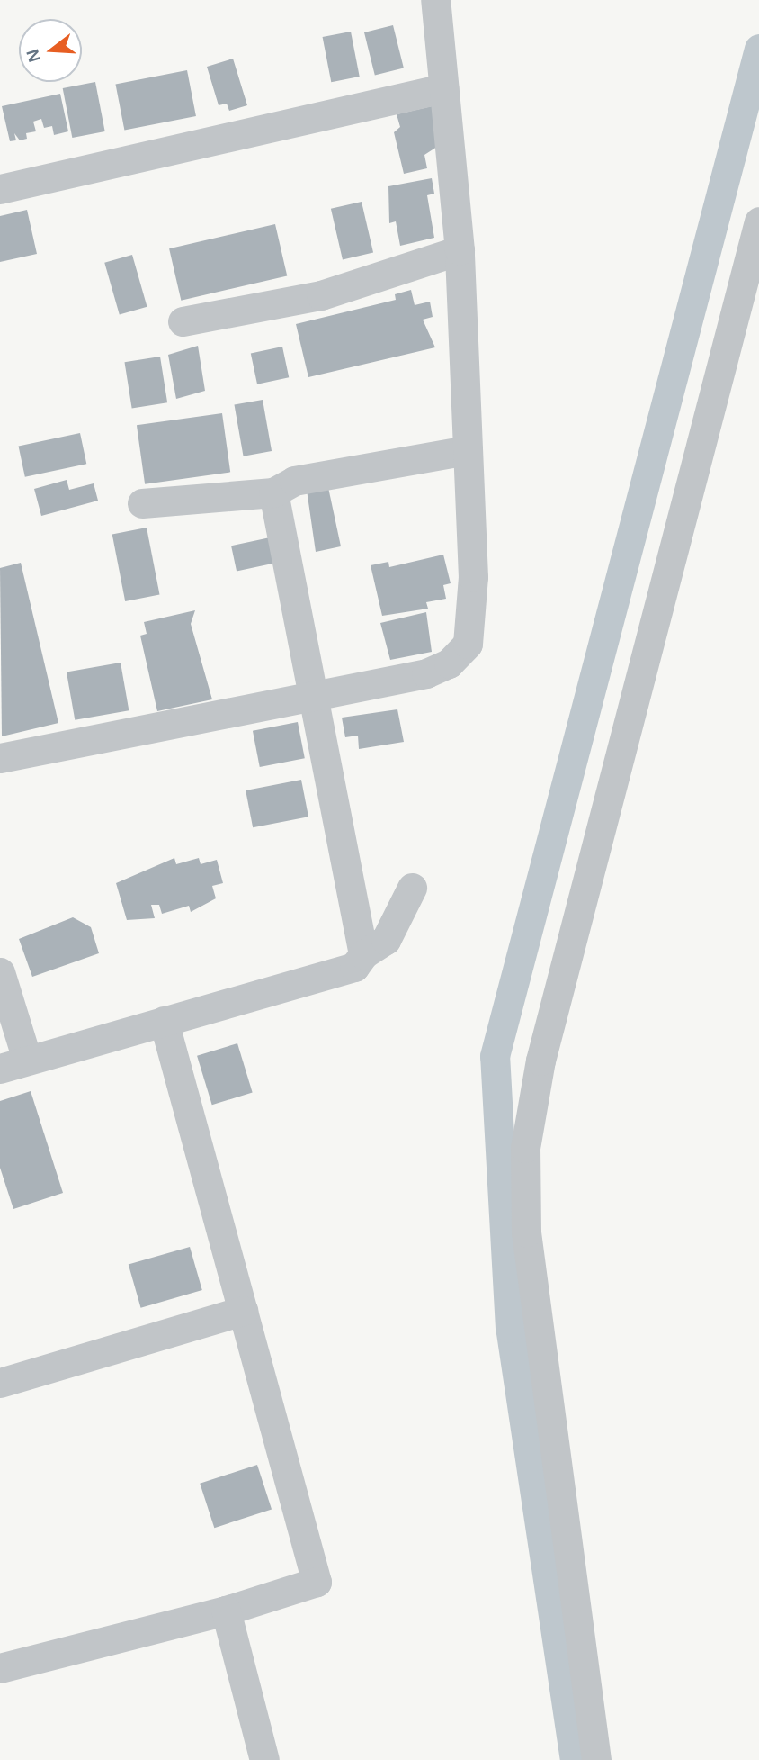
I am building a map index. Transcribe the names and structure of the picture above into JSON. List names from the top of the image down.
{
  "north": "left"
}
